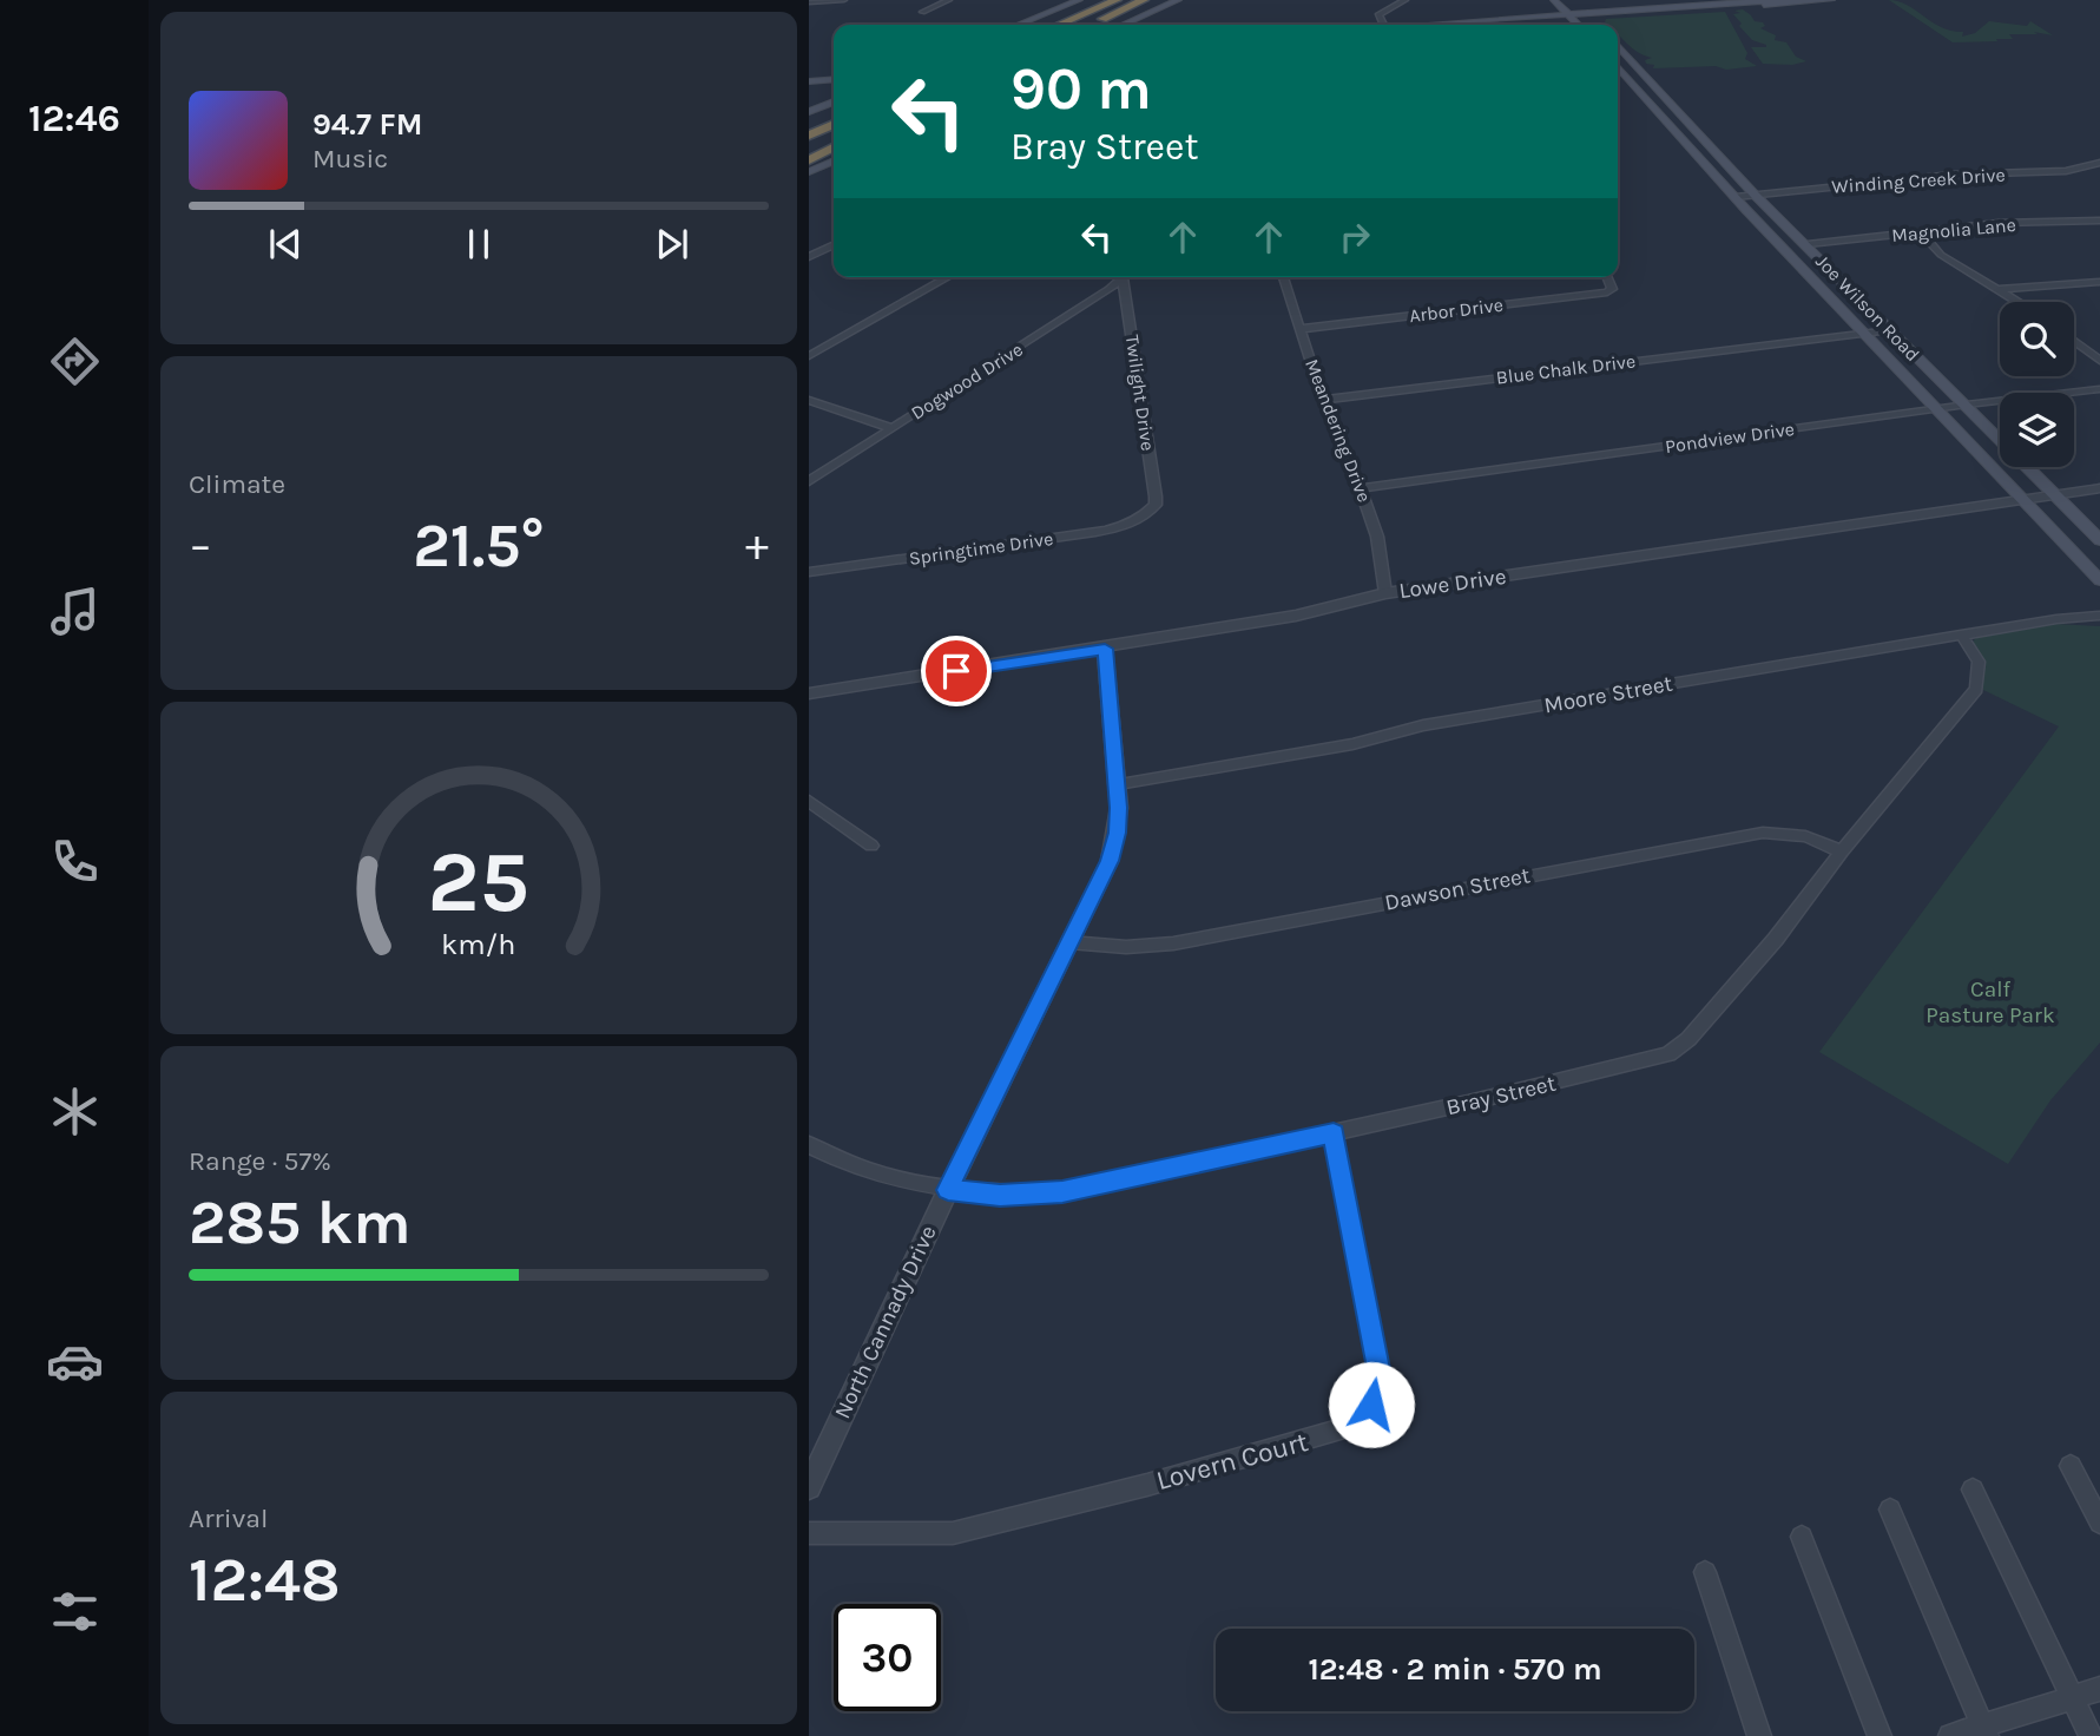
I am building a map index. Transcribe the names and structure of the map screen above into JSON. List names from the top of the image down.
{
  "streets": {
    "main road": ["Joe Wilson Road"],
    "street": [
      "Winding Creek Drive",
      "Magnolia Lane",
      "Arbor Drive",
      "Blue Chalk Drive",
      "Dogwood Drive",
      "Twilight Drive",
      "Meandering Drive",
      "Pondview Drive",
      "Springtime Drive",
      "Lowe Drive",
      "Moore Street",
      "Dawson Street",
      "Bray Street",
      "North Cannady Drive",
      "Lovern Court"
    ]
  },
  "crossings": [
    ["Winding Creek Drive", "Joe Wilson Road"],
    ["Magnolia Lane", "Joe Wilson Road"],
    ["Joe Wilson Road", "Blue Chalk Drive"],
    ["Joe Wilson Road", "Pondview Drive"],
    ["Joe Wilson Road", "Lowe Drive"],
    ["Arbor Drive", "Meandering Drive"],
    ["Blue Chalk Drive", "Meandering Drive"],
    ["Twilight Drive", "Springtime Drive"],
    ["Meandering Drive", "Pondview Drive"],
    ["Meandering Drive", "Lowe Drive"],
    ["Lowe Drive", "North Cannady Drive"],
    ["Moore Street", "Bray Street"],
    ["Moore Street", "North Cannady Drive"],
    ["Dawson Street", "Bray Street"],
    ["Dawson Street", "North Cannady Drive"],
    ["Bray Street", "North Cannady Drive"],
    ["Bray Street", "Lovern Court"]
  ],
  "parks": ["Calf Pasture Park"],
  "page": {
    "tabs": "12:46",
    "turn": ["90 m", "Bray Street"],
    "song": ["94.7 FM", "Music"],
    "tile": [
      "Climate",
      ["Range · 57%", "285 km"],
      ["Arrival", "12:48"]
    ],
    "heat": ["−", "21.5°", "+"],
    "limit": "30",
    "trip": "12:48 · 2 min · 570 m",
    "gauge": ["25", "km/h"]
  }
}
